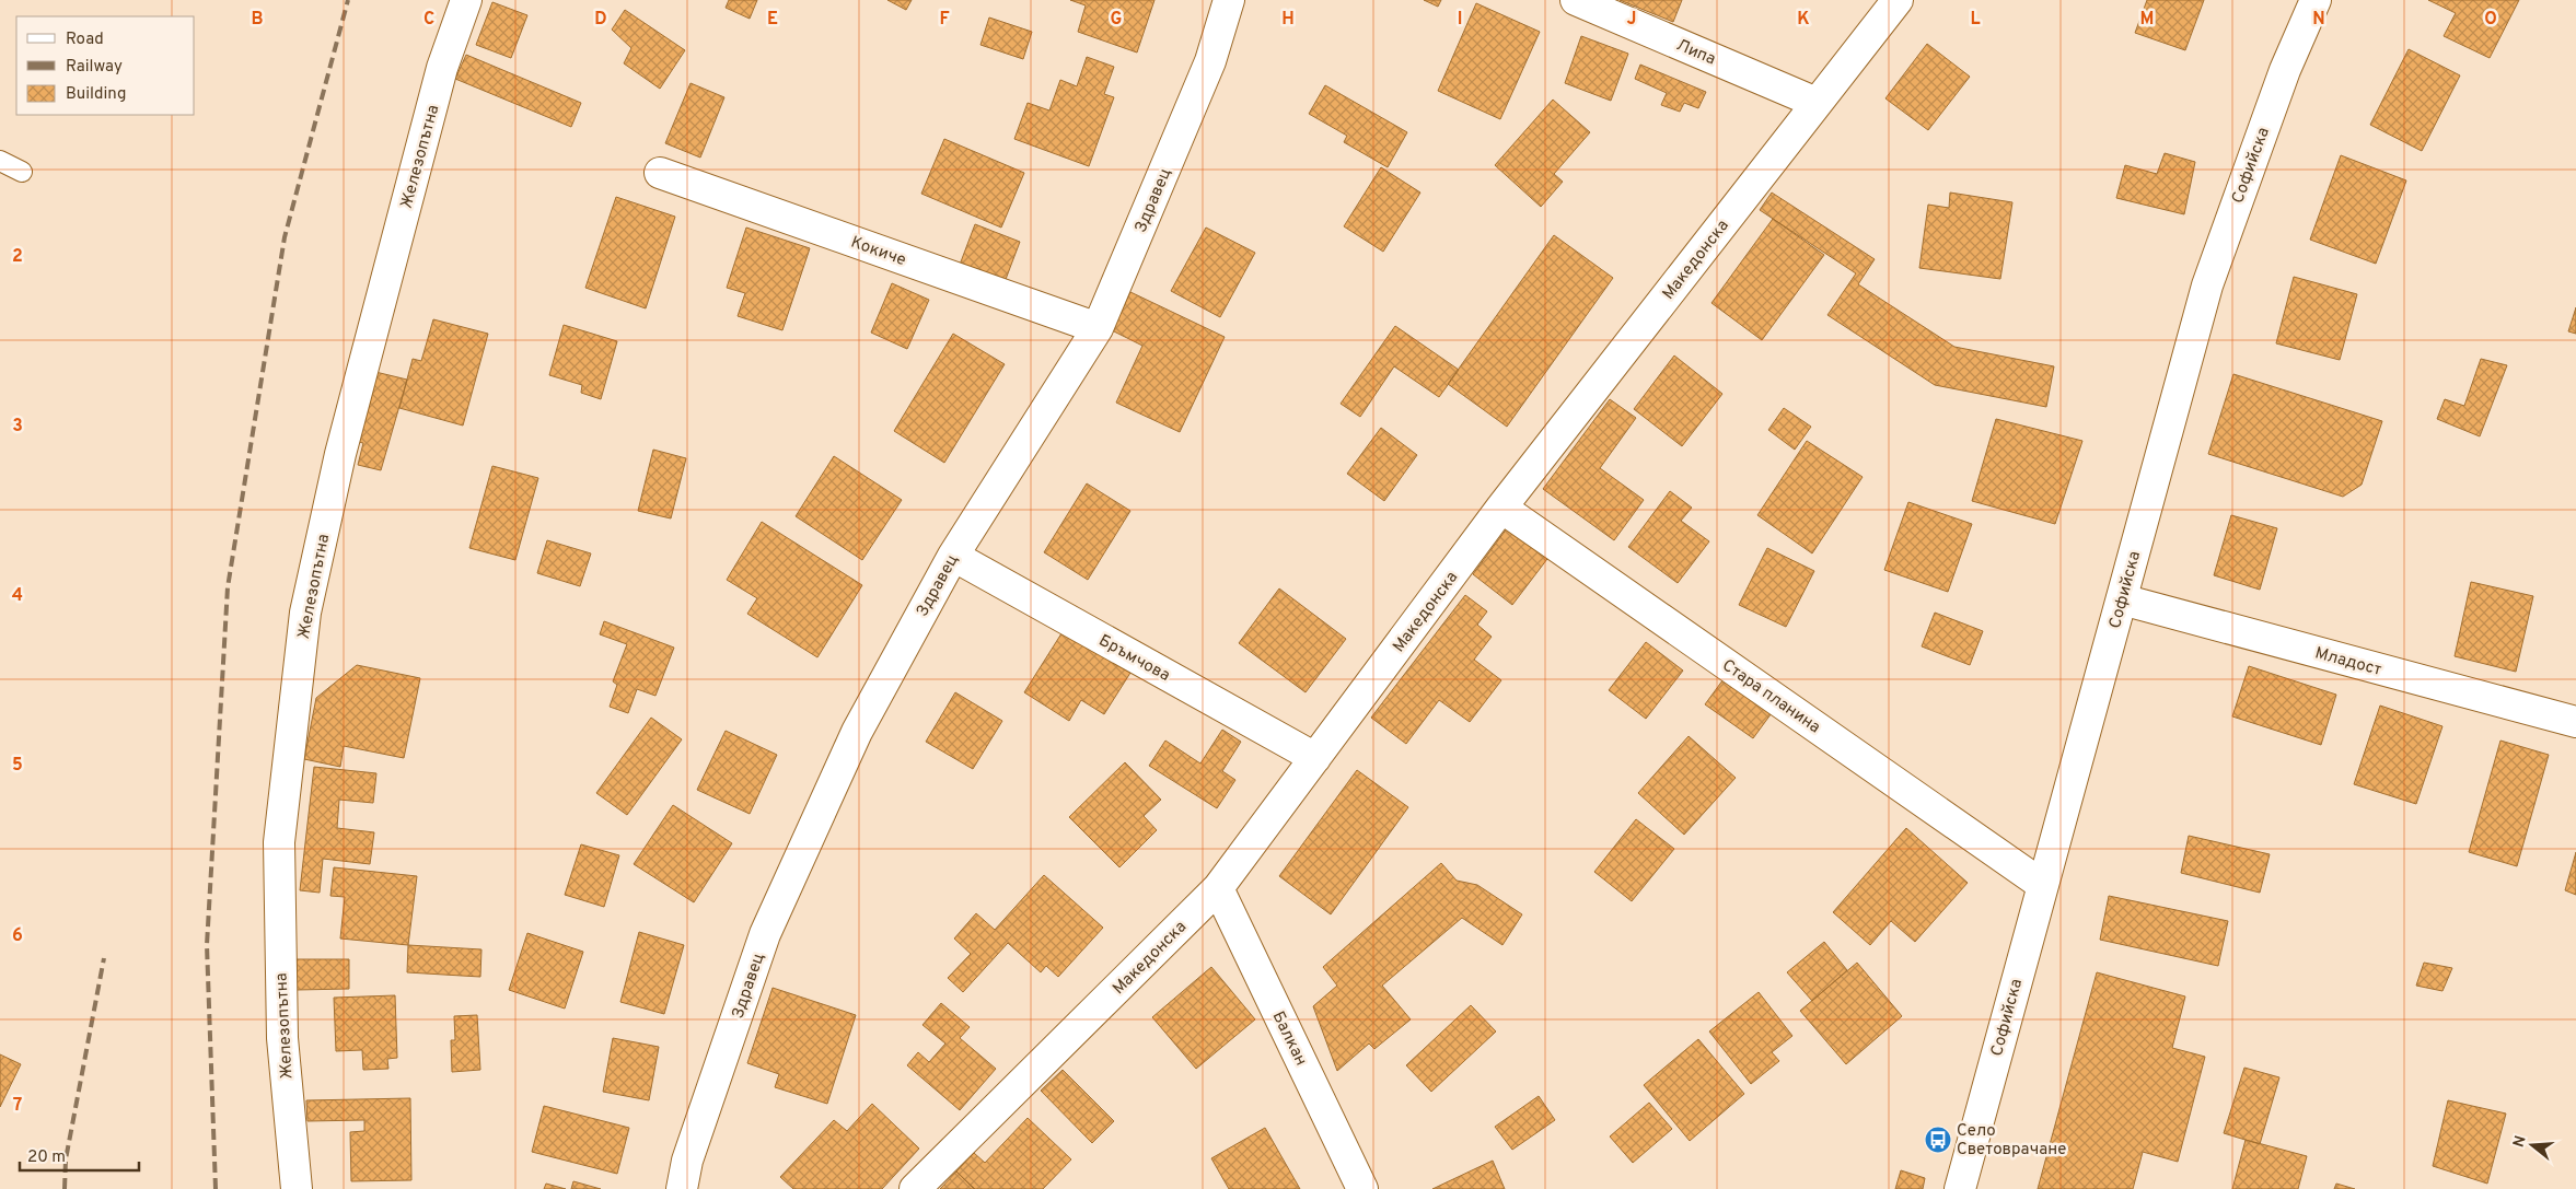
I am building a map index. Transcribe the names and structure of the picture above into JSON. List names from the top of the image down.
{
  "streets": {
    "street": [
      "Липа",
      "Железопътна",
      "Софийска",
      "Здравец",
      "Кокиче",
      "Македонска",
      "Бръмчова",
      "Младост",
      "Стара планина",
      "Балкан"
    ]
  },
  "crossings": [
    ["Липа", "Македонска"],
    ["Софийска", "Младост"],
    ["Софийска", "Стара планина"],
    ["Здравец", "Кокиче"],
    ["Здравец", "Бръмчова"],
    ["Македонска", "Бръмчова"],
    ["Македонска", "Стара планина"],
    ["Македонска", "Балкан"]
  ],
  "places": {
    "bus stop": ["Село Световрачане"]
  },
  "legend": ["Road", "Railway", "Building"],
  "scale_bar": "20 m",
  "north": "left",
  "grid": {
    "columns": [
      "B",
      "C",
      "D",
      "E",
      "F",
      "G",
      "H",
      "I",
      "J",
      "K",
      "L",
      "M",
      "N",
      "O"
    ],
    "rows": [
      "2",
      "3",
      "4",
      "5",
      "6",
      "7"
    ]
  }
}
